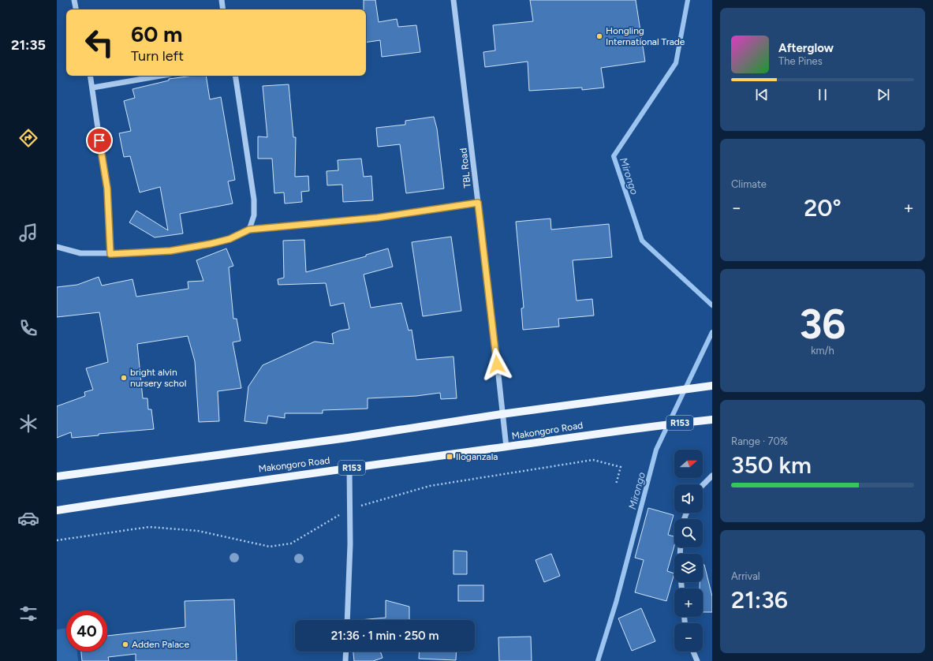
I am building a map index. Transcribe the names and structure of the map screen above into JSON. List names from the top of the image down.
{
  "streets": {
    "main road": ["R153", "Makongoro Road"],
    "street": ["TBL Road"]
  },
  "crossings": [
    ["TBL Road", "Makongoro Road"]
  ],
  "water": ["Mirongo"],
  "places": {
    "other": ["Hongling International Trade", "bright alvin nursery schol", "Adden Palace"],
    "transit": ["Iloganzala"]
  },
  "north": "right",
  "page": {
    "tabs": "21:35",
    "turn": ["60 m", "Turn left"],
    "song": ["Afterglow", "The Pines"],
    "tile": [
      "Climate",
      ["36", "km/h"],
      ["Range · 70%", "350 km"],
      ["Arrival", "21:36"]
    ],
    "heat": ["−", "20°", "+"],
    "map_buttons": ["+", "−"],
    "limit": "40",
    "trip": "21:36 · 1 min · 250 m"
  }
}
